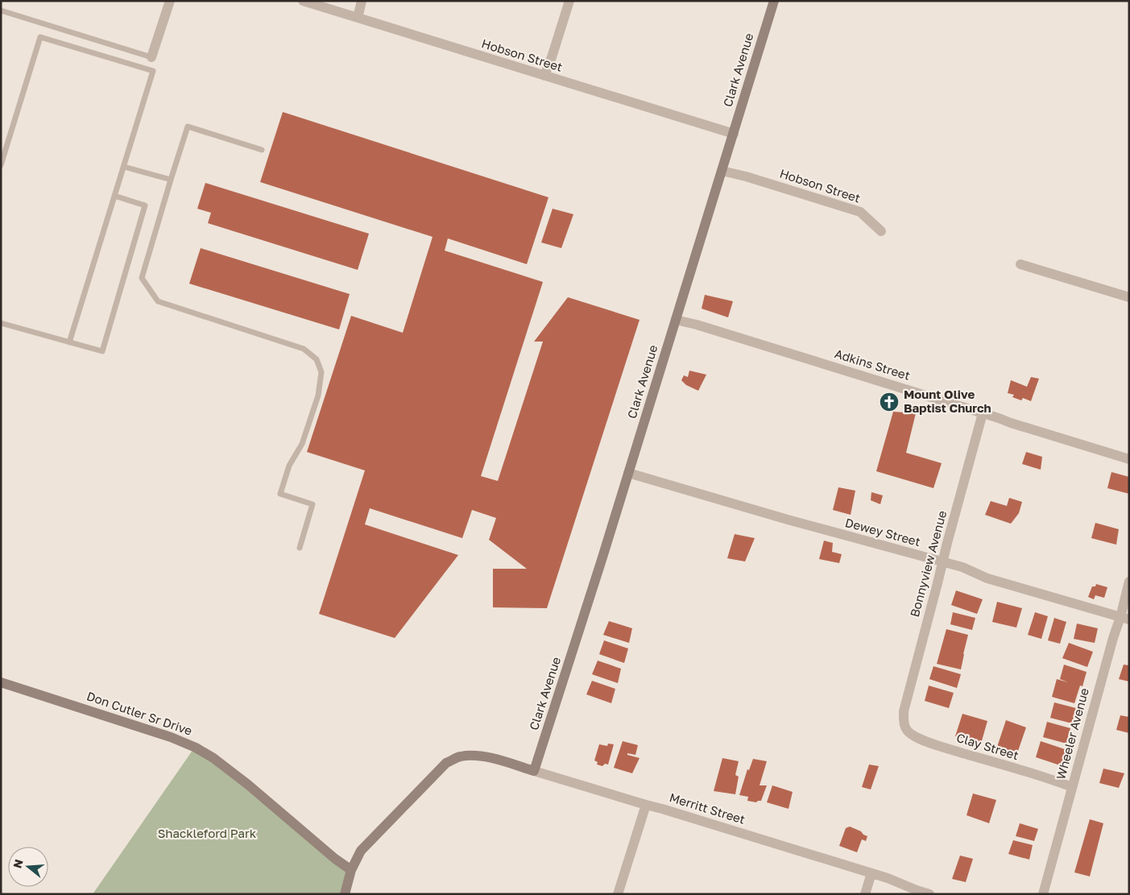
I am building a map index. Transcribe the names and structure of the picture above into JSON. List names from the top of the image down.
{
  "streets": {
    "street": [
      "Hobson Street",
      "Clark Avenue",
      "Adkins Street",
      "Dewey Street",
      "Bonnyview Avenue",
      "Don Cutler Sr Drive",
      "Wheeler Avenue",
      "Clay Street",
      "Merritt Street"
    ]
  },
  "crossings": [
    ["Hobson Street", "Clark Avenue"],
    ["Clark Avenue", "Adkins Street"],
    ["Clark Avenue", "Dewey Street"],
    ["Clark Avenue", "Merritt Street"],
    ["Adkins Street", "Bonnyview Avenue"],
    ["Dewey Street", "Bonnyview Avenue"],
    ["Dewey Street", "Wheeler Avenue"],
    ["Bonnyview Avenue", "Clay Street"],
    ["Don Cutler Sr Drive", "Merritt Street"],
    ["Wheeler Avenue", "Clay Street"]
  ],
  "parks": ["Shackleford Park"],
  "places": {
    "church": ["Mount Olive Baptist Church"]
  },
  "north": "left"
}
